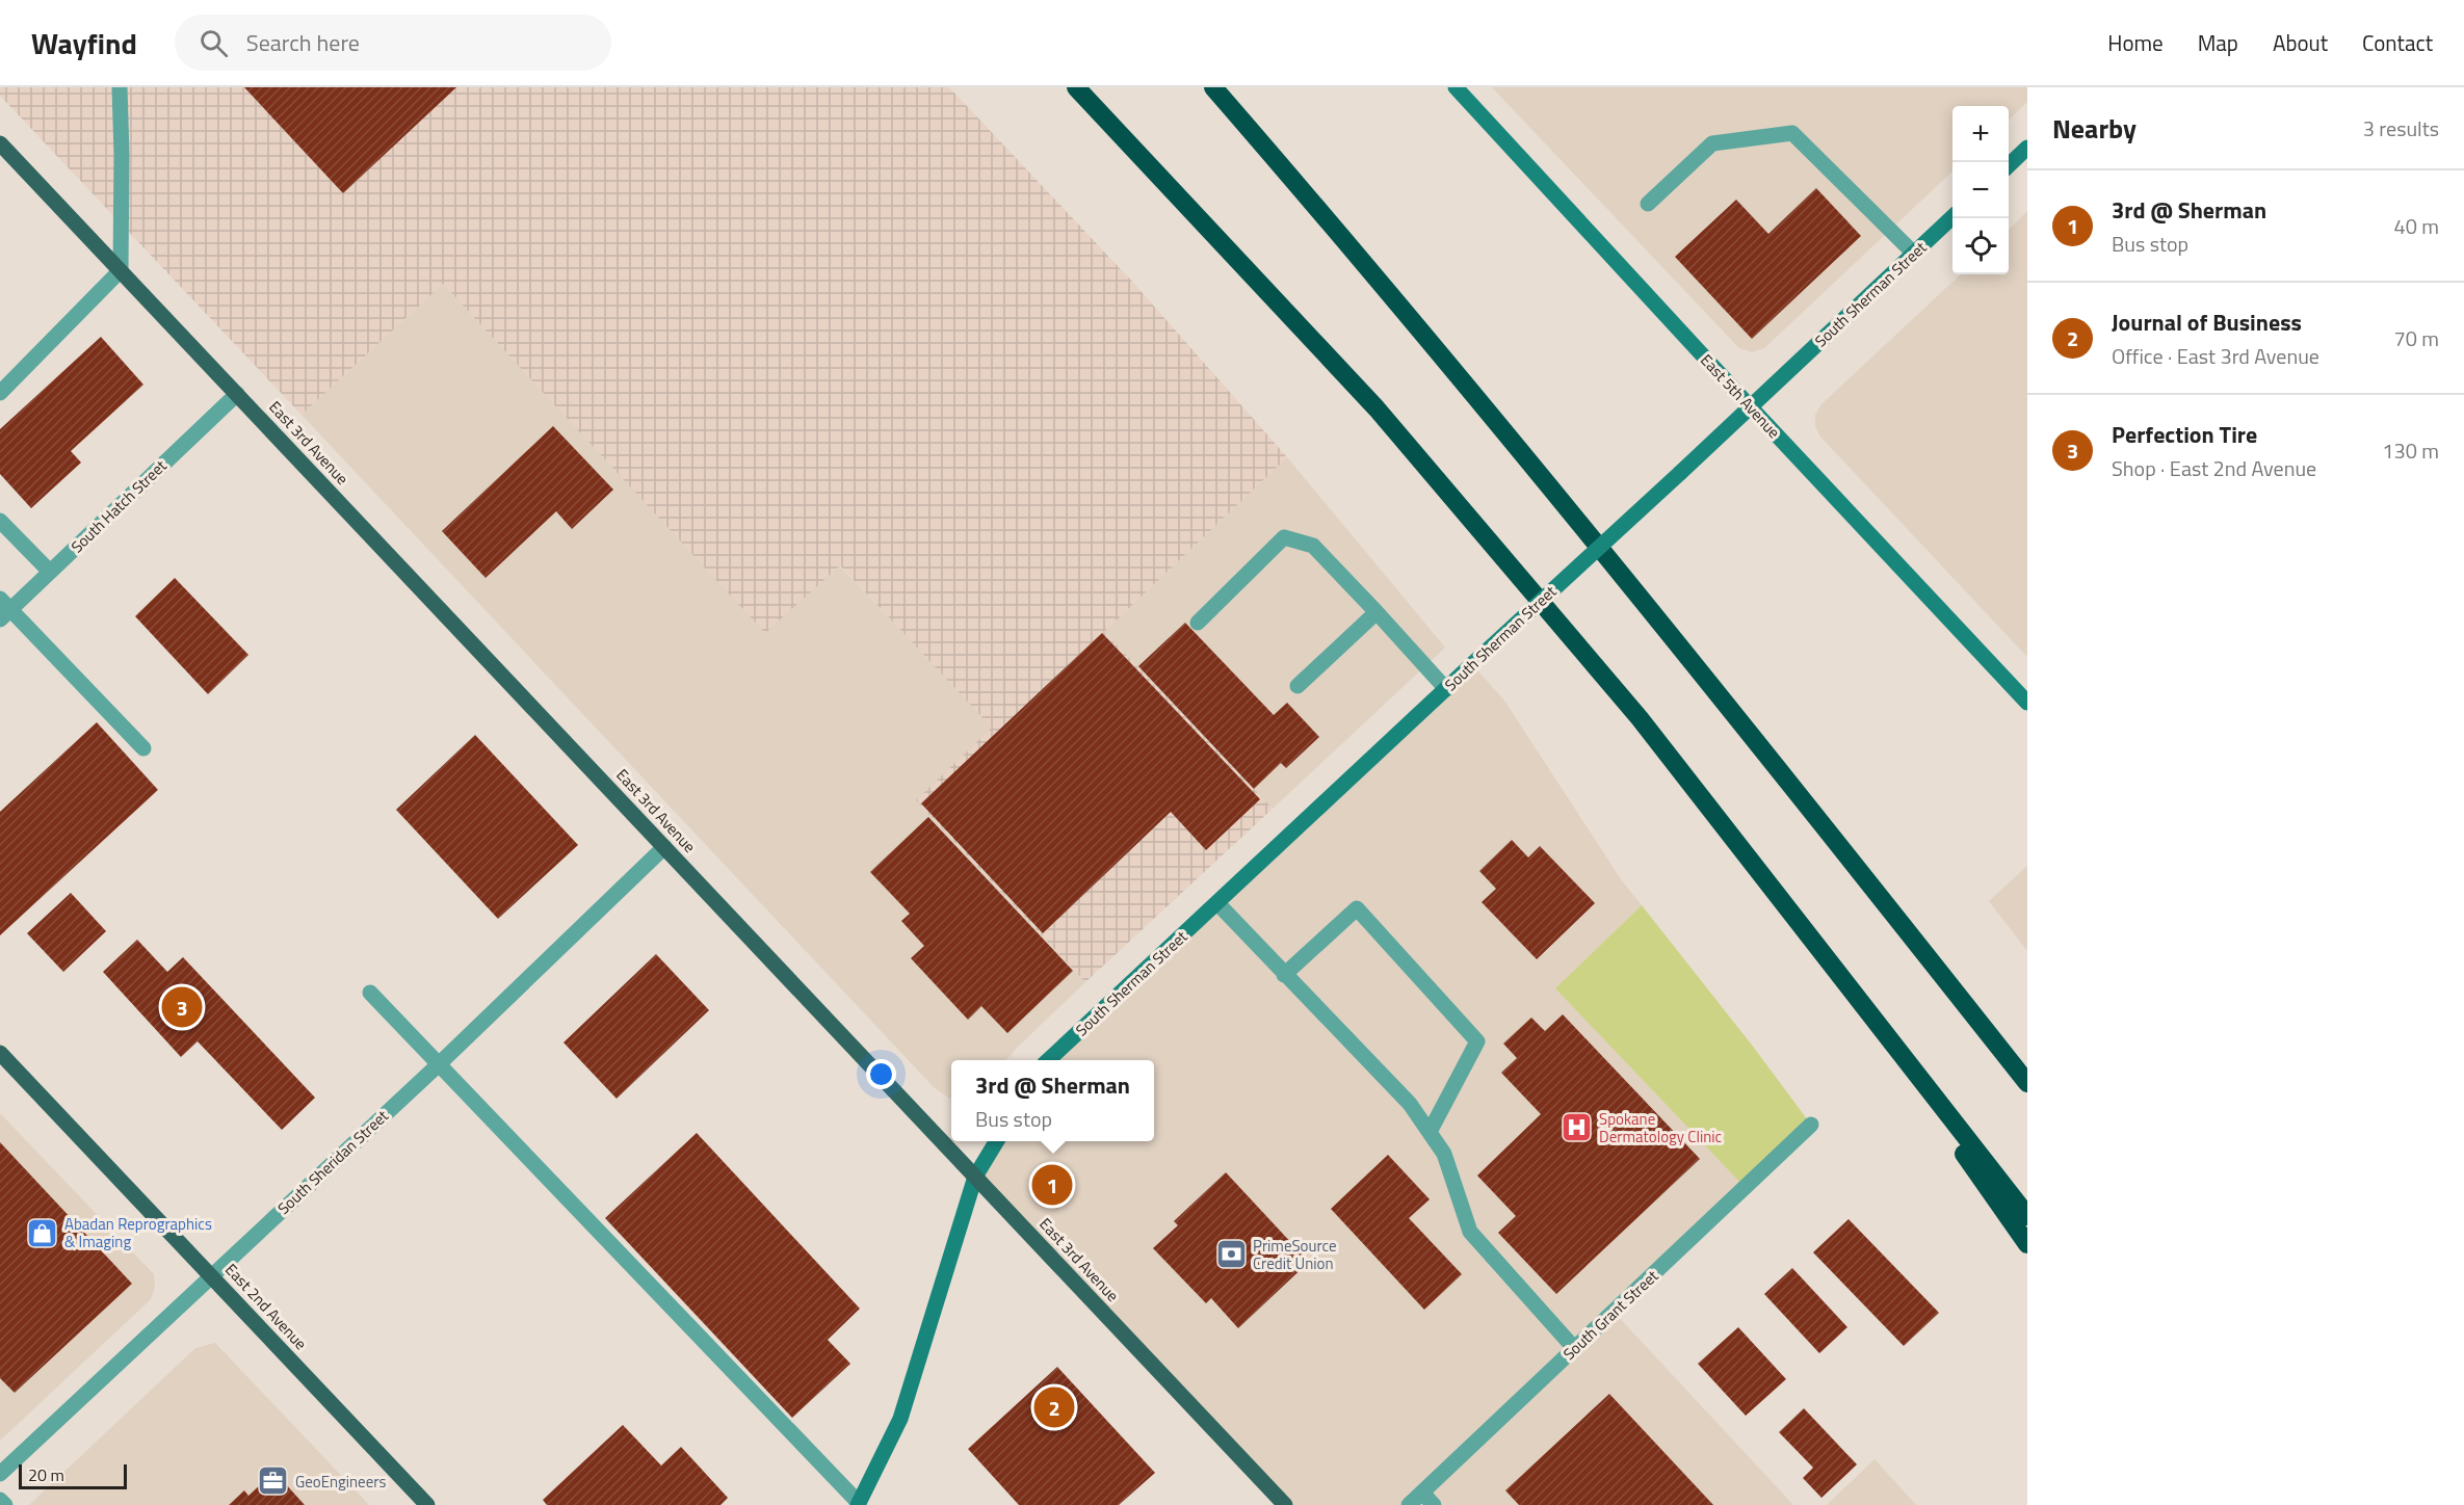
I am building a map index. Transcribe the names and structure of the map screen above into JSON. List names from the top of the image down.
{
  "streets": {
    "main road": ["East 3rd Avenue", "East 2nd Avenue"],
    "street": [
      "South Sherman Street",
      "East 5th Avenue",
      "South Hatch Street",
      "South Sheridan Street",
      "South Grant Street"
    ]
  },
  "crossings": [
    ["South Sherman Street", "East 5th Avenue"],
    ["East 3rd Avenue", "South Hatch Street"],
    ["East 3rd Avenue", "South Sheridan Street"],
    ["South Sheridan Street", "East 2nd Avenue"]
  ],
  "places": {
    "hospital": ["Spokane Dermatology Clinic"],
    "shop": ["Abadan Reprographics & Imaging"],
    "bank": ["PrimeSource Credit Union"],
    "office": ["GeoEngineers"]
  },
  "scale_bar": "20 m",
  "page": {
    "header": "Wayfind",
    "search": "Search here",
    "nav": [
      "Home",
      "Map",
      "About",
      "Contact"
    ],
    "heading": ["Nearby", "3 results"],
    "map_buttons": ["+", "−"],
    "list": [
      {
        "mark": "1",
        "name": "3rd @ Sherman",
        "note": "Bus stop",
        "value": "40 m"
      },
      {
        "mark": "2",
        "name": "Journal of Business",
        "note": "Office · East 3rd Avenue",
        "value": "70 m"
      },
      {
        "mark": "3",
        "name": "Perfection Tire",
        "note": "Shop · East 2nd Avenue",
        "value": "130 m"
      }
    ],
    "pins": ["3", "1", "2"],
    "popup": ["3rd @ Sherman", "Bus stop"],
    "scale": "20 m"
  }
}
